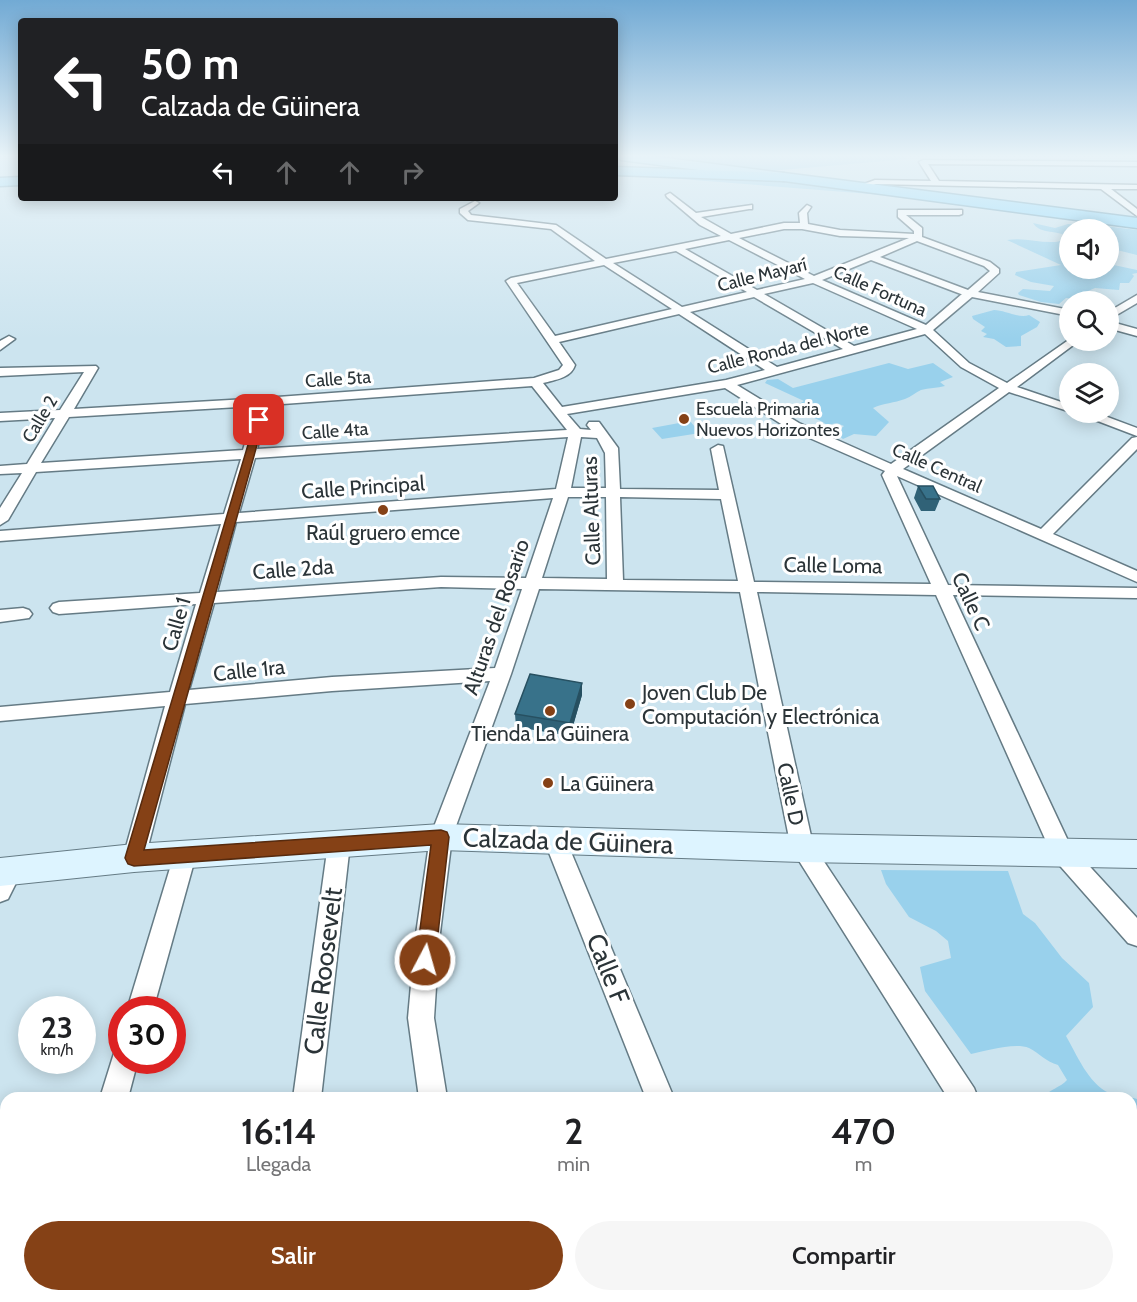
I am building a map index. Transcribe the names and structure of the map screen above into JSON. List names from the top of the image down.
{
  "streets": {
    "main road": ["Calzada de Güinera"],
    "street": [
      "Calle Mayarí",
      "Calle Fortuna",
      "Calle Ronda del Norte",
      "Calle 5ta",
      "Calle 2",
      "Calle 4ta",
      "Calle Central",
      "Calle Principal",
      "Calle Alturas",
      "Calle Loma",
      "Calle 2da",
      "Calle C",
      "Alturas del Rosario",
      "Calle 1",
      "Calle 1ra",
      "Calle D",
      "Calle F",
      "Calle Roosevelt"
    ]
  },
  "crossings": [
    ["Calle Mayarí", "Calle Fortuna"],
    ["Calle Mayarí", "Calle Ronda del Norte"],
    ["Calle Mayarí", "Calle 5ta"],
    ["Calle Fortuna", "Calle Ronda del Norte"],
    ["Calle Ronda del Norte", "Calle Central"],
    ["Calle Ronda del Norte", "Calle Alturas"],
    ["Calle 5ta", "Calle 2"],
    ["Calle 5ta", "Calle 1"],
    ["Calle 2", "Calle 4ta"],
    ["Calle 4ta", "Calle Alturas"],
    ["Calle 4ta", "Alturas del Rosario"],
    ["Calle 4ta", "Calle 1"],
    ["Calle Central", "Calle Loma"],
    ["Calle Central", "Calle C"],
    ["Calle Principal", "Calle Alturas"],
    ["Calle Principal", "Alturas del Rosario"],
    ["Calle Principal", "Calle 1"],
    ["Calle Principal", "Calle D"],
    ["Calle Alturas", "Calle Loma"],
    ["Calle Loma", "Calle 2da"],
    ["Calle Loma", "Calle C"],
    ["Calle Loma", "Alturas del Rosario"],
    ["Calle Loma", "Calle D"],
    ["Calle 2da", "Alturas del Rosario"],
    ["Calle 2da", "Calle 1"],
    ["Calle C", "Calzada de Güinera"],
    ["Alturas del Rosario", "Calle 1ra"],
    ["Alturas del Rosario", "Calzada de Güinera"],
    ["Calle 1", "Calle 1ra"],
    ["Calle 1", "Calzada de Güinera"],
    ["Calle D", "Calzada de Güinera"],
    ["Calzada de Güinera", "Calle F"],
    ["Calzada de Güinera", "Calle Roosevelt"]
  ],
  "places": [
    "Escuela Primaria Nuevos Horizontes",
    "Raúl gruero emce",
    "Joven Club De Computación y Electrónica",
    "Tienda La Güinera",
    "La Güinera"
  ],
  "page": {
    "turn": ["50 m", "Calzada de Güinera"],
    "speed": "23 km/h",
    "limit": "30",
    "eta": [
      "16:14",
      "Llegada",
      "2",
      "min",
      "470",
      "m"
    ],
    "buttons": ["Salir", "Compartir"]
  }
}
